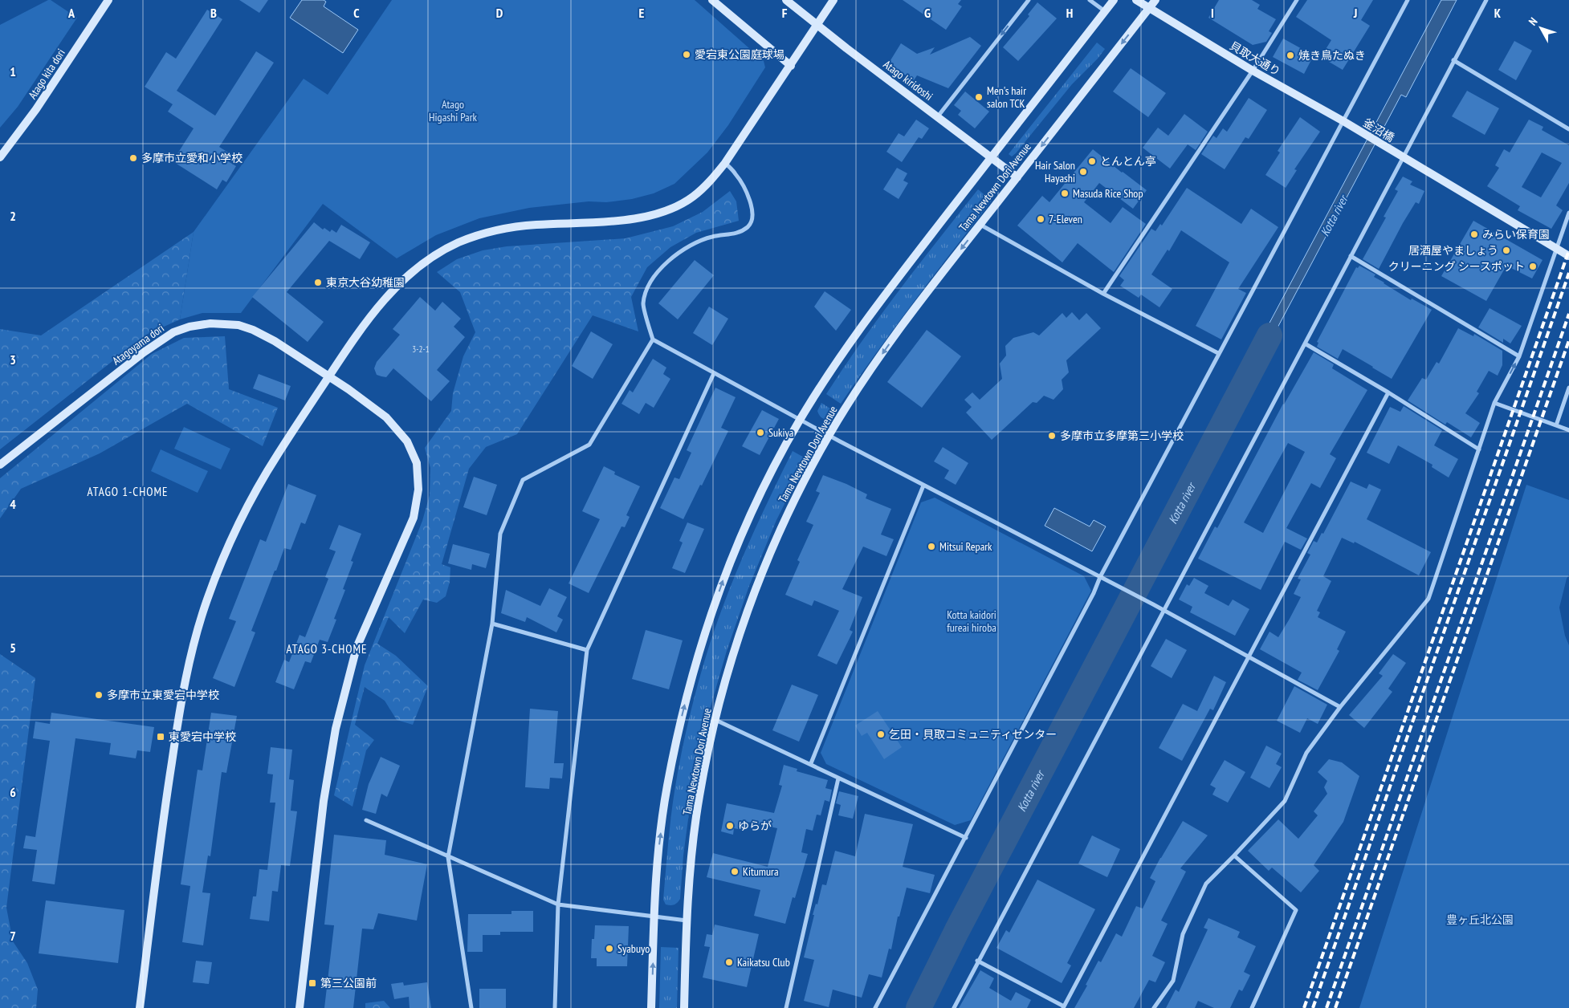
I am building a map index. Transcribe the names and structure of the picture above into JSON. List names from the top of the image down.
{
  "streets": {
    "street": [
      "貝取大通り",
      "Atago kita dori",
      "Atago kiridoshi",
      "釜沼橋",
      "Tama Newtown Dori Avenue",
      "Atagoyama dori"
    ]
  },
  "crossings": [
    ["貝取大通り", "釜沼橋"],
    ["貝取大通り", "Tama Newtown Dori Avenue"],
    ["Atago kiridoshi", "Tama Newtown Dori Avenue"]
  ],
  "districts": ["ATAGO 1-CHOME", "ATAGO 3-CHOME"],
  "water": ["Kotta river"],
  "parks": ["Atago Higashi Park", "Kotta kaidori fureai hiroba", "豊ヶ丘北公園"],
  "places": {
    "other": [
      "愛宕東公園庭球場",
      "焼き鳥たぬき",
      "Men's hair salon TCK",
      "多摩市立愛和小学校",
      "とんとん亭",
      "Hair Salon Hayashi",
      "Masuda Rice Shop",
      "7-Eleven",
      "みらい保育園",
      "居酒屋やましょう",
      "クリーニング シースポット",
      "東京大谷幼稚園",
      "Sukiya",
      "多摩市立多摩第三小学校",
      "Mitsui Repark",
      "多摩市立東愛宕中学校",
      "乞田・貝取コミュニティセンター",
      "ゆらが",
      "Kitumura",
      "Syabuyo",
      "Kaikatsu Club"
    ],
    "transit": ["東愛宕中学校", "第三公園前"]
  },
  "house_numbers": ["3-2-1"],
  "north": "top left",
  "grid": {
    "columns": [
      "A",
      "B",
      "C",
      "D",
      "E",
      "F",
      "G",
      "H",
      "I",
      "J",
      "K"
    ],
    "rows": [
      "1",
      "2",
      "3",
      "4",
      "5",
      "6",
      "7"
    ]
  }
}
